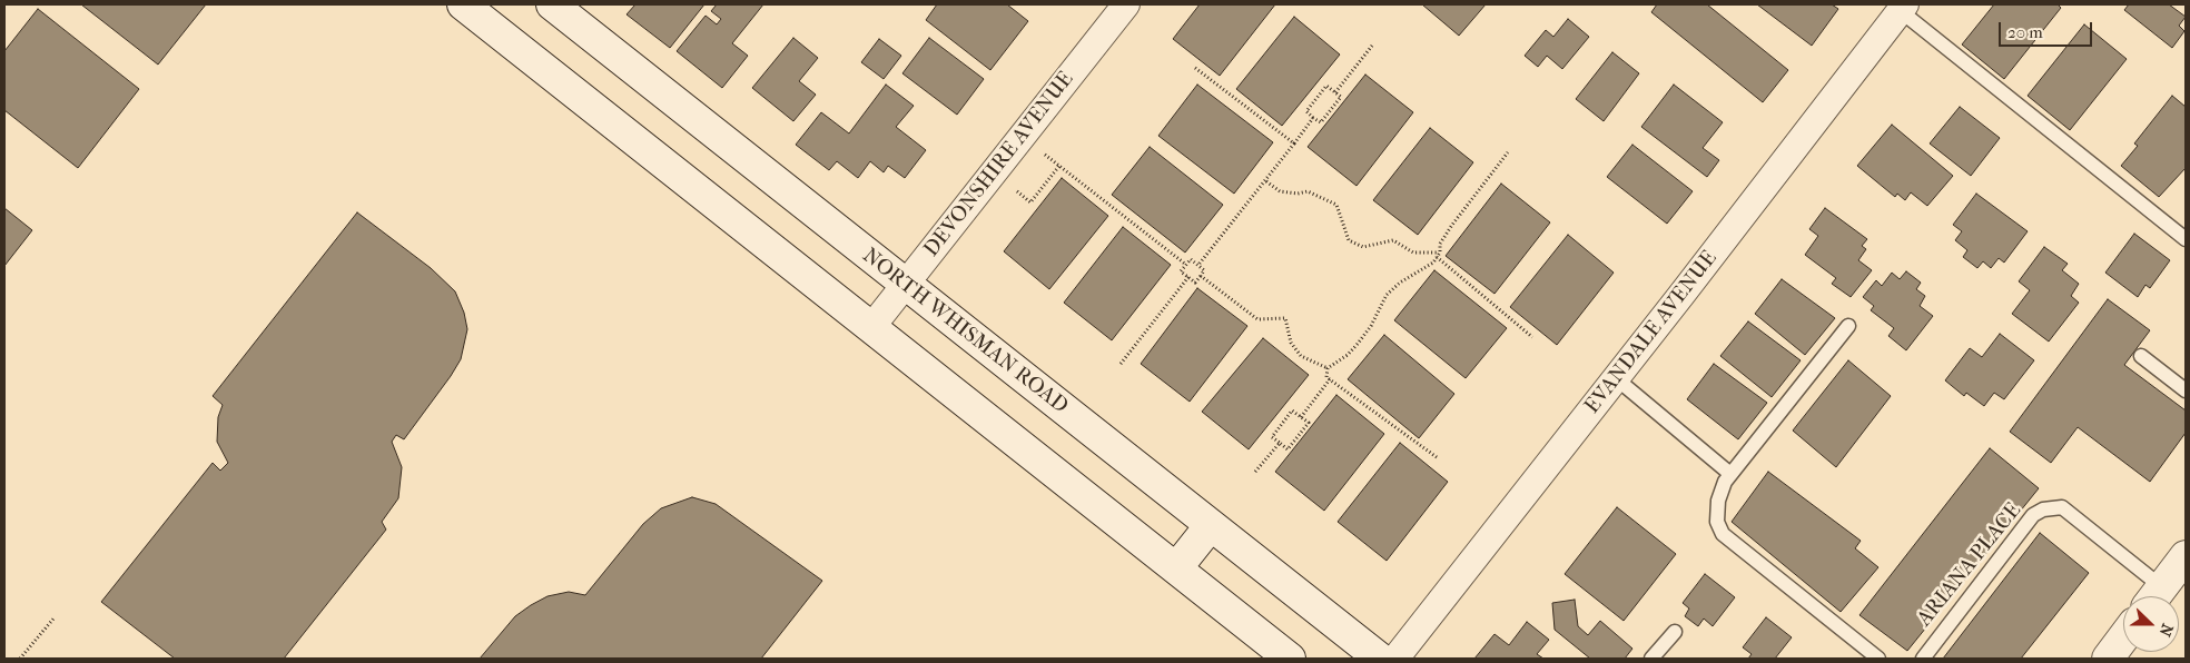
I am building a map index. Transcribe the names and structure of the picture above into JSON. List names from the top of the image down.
{
  "streets": {
    "main road": ["NORTH WHISMAN ROAD"],
    "street": ["DEVONSHIRE AVENUE", "EVANDALE AVENUE"],
    "lane": ["ARIANA PLACE"]
  },
  "crossings": [
    ["DEVONSHIRE AVENUE", "NORTH WHISMAN ROAD"]
  ],
  "scale_bar": "20 m",
  "north": "right"
}
